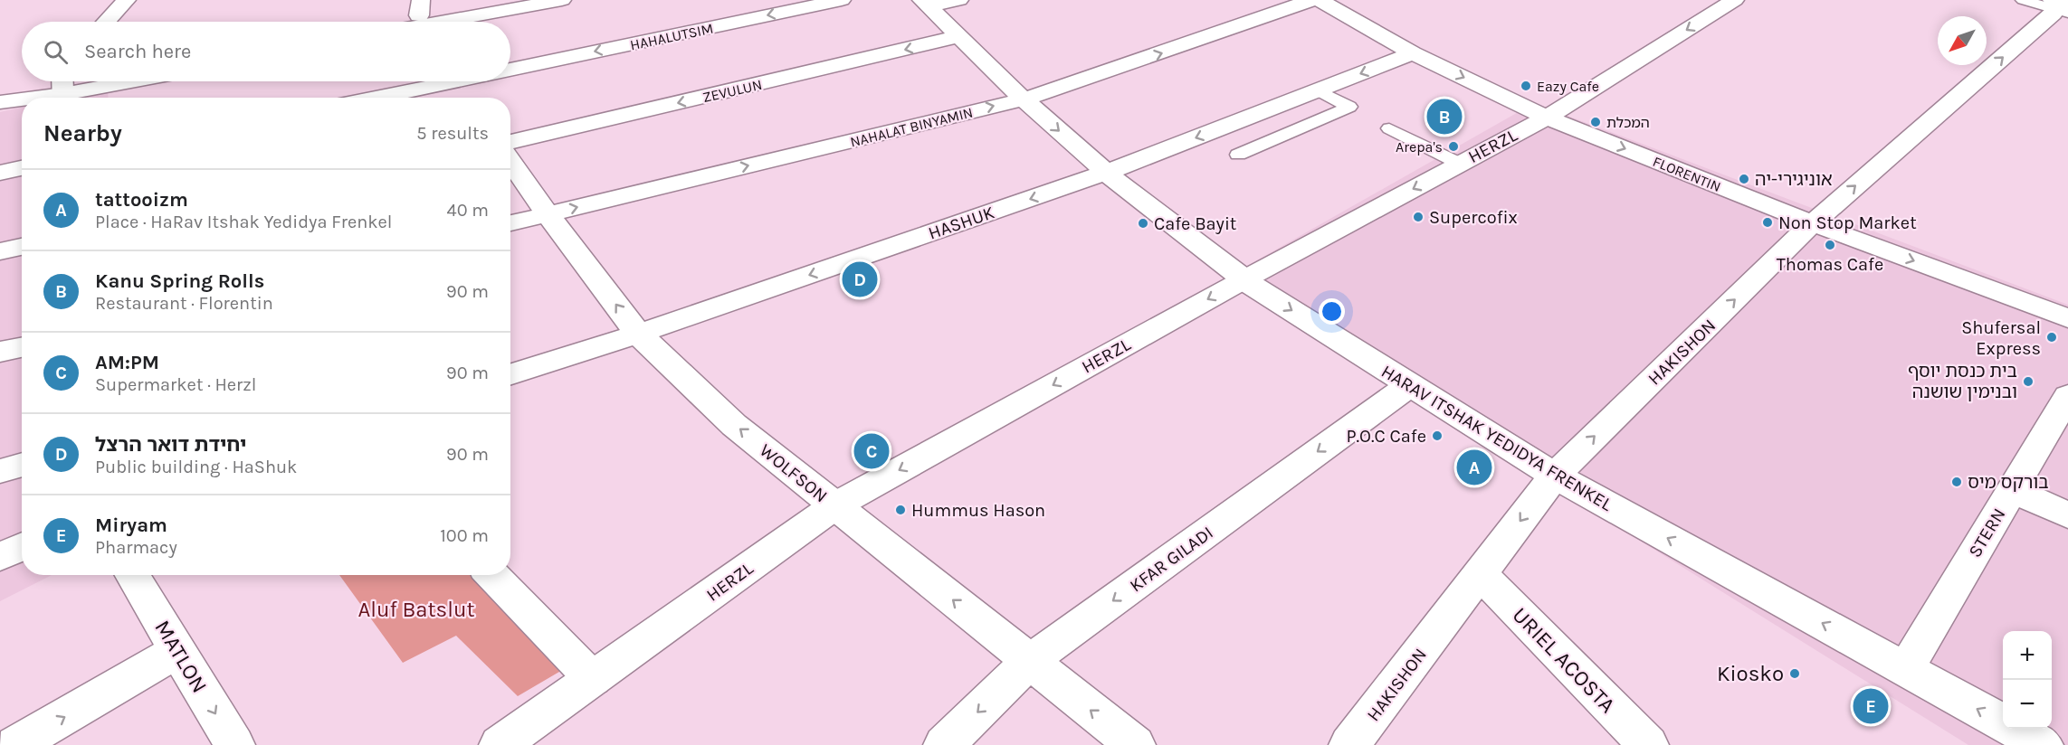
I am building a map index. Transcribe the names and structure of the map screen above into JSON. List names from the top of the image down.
{
  "streets": {
    "street": [
      "HAHALUTSIM",
      "ZEVULUN",
      "NAHALAT BINYAMIN",
      "HERZL",
      "FLORENTIN",
      "HASHUK",
      "HAKISHON",
      "HARAV ITSHAK YEDIDYA FRENKEL",
      "WOLFSON",
      "STERN",
      "KFAR GILADI",
      "MATLON",
      "URIEL ACOSTA"
    ]
  },
  "crossings": [
    ["ZEVULUN", "HARAV ITSHAK YEDIDYA FRENKEL"],
    ["NAHALAT BINYAMIN", "HARAV ITSHAK YEDIDYA FRENKEL"],
    ["NAHALAT BINYAMIN", "WOLFSON"],
    ["HERZL", "FLORENTIN"],
    ["HERZL", "HARAV ITSHAK YEDIDYA FRENKEL"],
    ["HERZL", "WOLFSON"],
    ["FLORENTIN", "HASHUK"],
    ["FLORENTIN", "HAKISHON"],
    ["HASHUK", "HARAV ITSHAK YEDIDYA FRENKEL"],
    ["HASHUK", "WOLFSON"],
    ["HAKISHON", "HARAV ITSHAK YEDIDYA FRENKEL"],
    ["HAKISHON", "URIEL ACOSTA"],
    ["HARAV ITSHAK YEDIDYA FRENKEL", "STERN"],
    ["HARAV ITSHAK YEDIDYA FRENKEL", "KFAR GILADI"],
    ["WOLFSON", "KFAR GILADI"]
  ],
  "one_way": [
    "HAHALUTSIM",
    "ZEVULUN",
    "NAHALAT BINYAMIN",
    "HERZL",
    "FLORENTIN",
    "HASHUK",
    "WOLFSON",
    "KFAR GILADI",
    "MATLON"
  ],
  "parks": ["Aluf Batslut"],
  "places": [
    "Eazy Cafe",
    "המכלת",
    "Arepa's",
    "אוניגירי-יה",
    "Supercofix",
    "Non Stop Market",
    "Cafe Bayit",
    "Thomas Cafe",
    "Shufersal Express",
    "בית כנסת יוסף ובנימין שושנה",
    "P.O.C Cafe",
    "בורקס מיס",
    "Hummus Hason",
    "Kiosko"
  ],
  "north": "bottom left",
  "page": {
    "search": "Search here",
    "pins": [
      "B",
      "D",
      "C",
      "A",
      "E"
    ],
    "heading": ["Nearby", "5 results"],
    "list": [
      {
        "mark": "A",
        "name": "tattooizm",
        "note": "Place · HaRav Itshak Yedidya Frenkel",
        "value": "40 m"
      },
      {
        "mark": "B",
        "name": "Kanu Spring Rolls",
        "note": "Restaurant · Florentin",
        "value": "90 m"
      },
      {
        "mark": "C",
        "name": "AM:PM",
        "note": "Supermarket · Herzl",
        "value": "90 m"
      },
      {
        "mark": "D",
        "name": "יחידת דואר הרצל",
        "note": "Public building · HaShuk",
        "value": "90 m"
      },
      {
        "mark": "E",
        "name": "Miryam",
        "note": "Pharmacy",
        "value": "100 m"
      }
    ],
    "map_buttons": ["+", "−"]
  }
}
